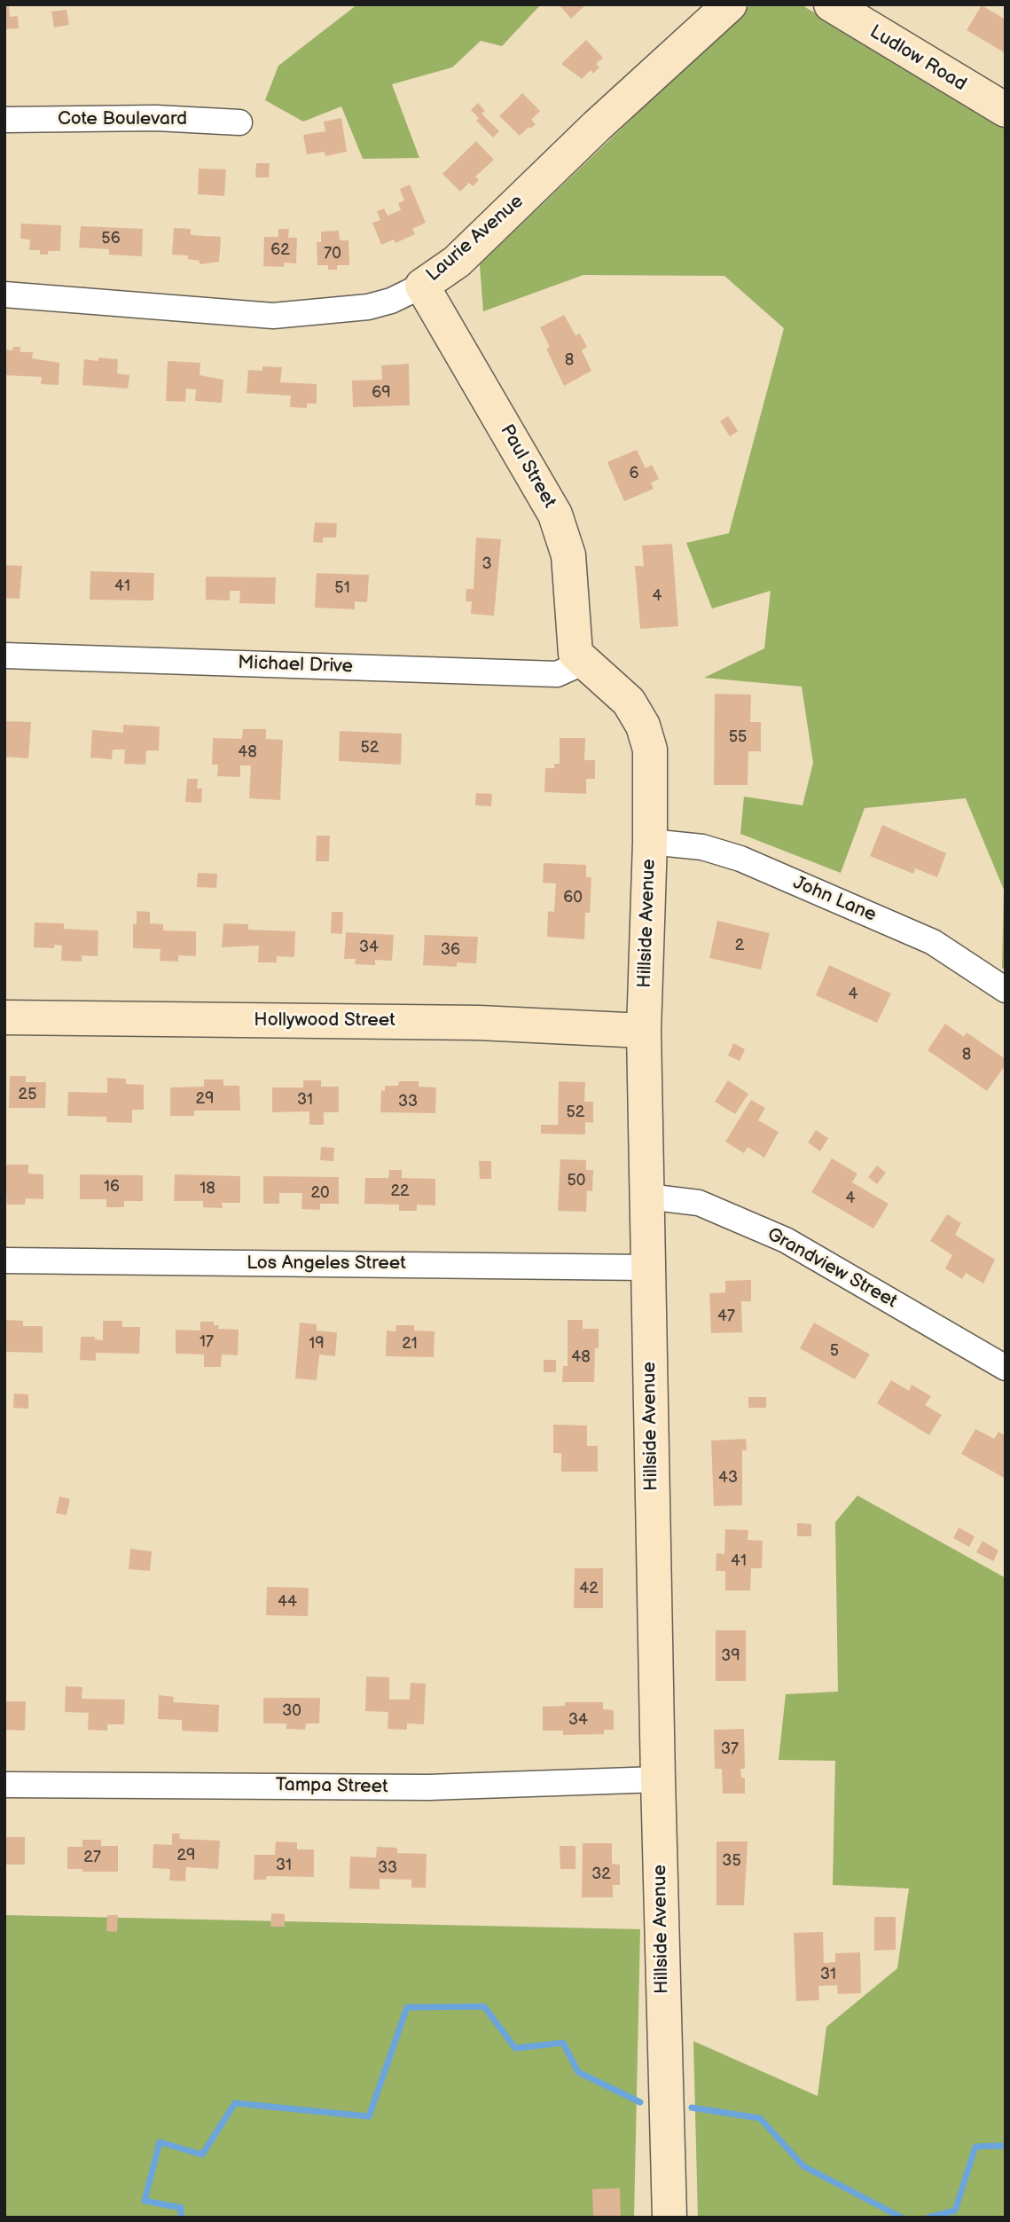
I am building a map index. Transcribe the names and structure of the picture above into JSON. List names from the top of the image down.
{
  "streets": {
    "street": [
      "Ludlow Road",
      "Cote Boulevard",
      "Laurie Avenue",
      "Paul Street",
      "Michael Drive",
      "John Lane",
      "Hillside Avenue",
      "Hollywood Street",
      "Los Angeles Street",
      "Grandview Street",
      "Tampa Street"
    ]
  },
  "crossings": [
    ["Laurie Avenue", "Paul Street"],
    ["Paul Street", "Michael Drive"],
    ["Paul Street", "Hillside Avenue"],
    ["Michael Drive", "Hillside Avenue"],
    ["John Lane", "Hillside Avenue"],
    ["Hillside Avenue", "Hollywood Street"],
    ["Hillside Avenue", "Los Angeles Street"],
    ["Hillside Avenue", "Grandview Street"],
    ["Hillside Avenue", "Tampa Street"]
  ],
  "house_numbers": [
    "56",
    "62",
    "70",
    "8",
    "69",
    "6",
    "3",
    "41",
    "51",
    "4",
    "55",
    "52",
    "48",
    "60",
    "2",
    "34",
    "36",
    "4",
    "8",
    "25",
    "29",
    "31",
    "33",
    "52",
    "50",
    "16",
    "18",
    "22",
    "20",
    "4",
    "47",
    "17",
    "19",
    "21",
    "5",
    "48",
    "43",
    "41",
    "42",
    "44",
    "39",
    "30",
    "34",
    "37",
    "29",
    "27",
    "35",
    "31",
    "33",
    "32",
    "31"
  ]
}
